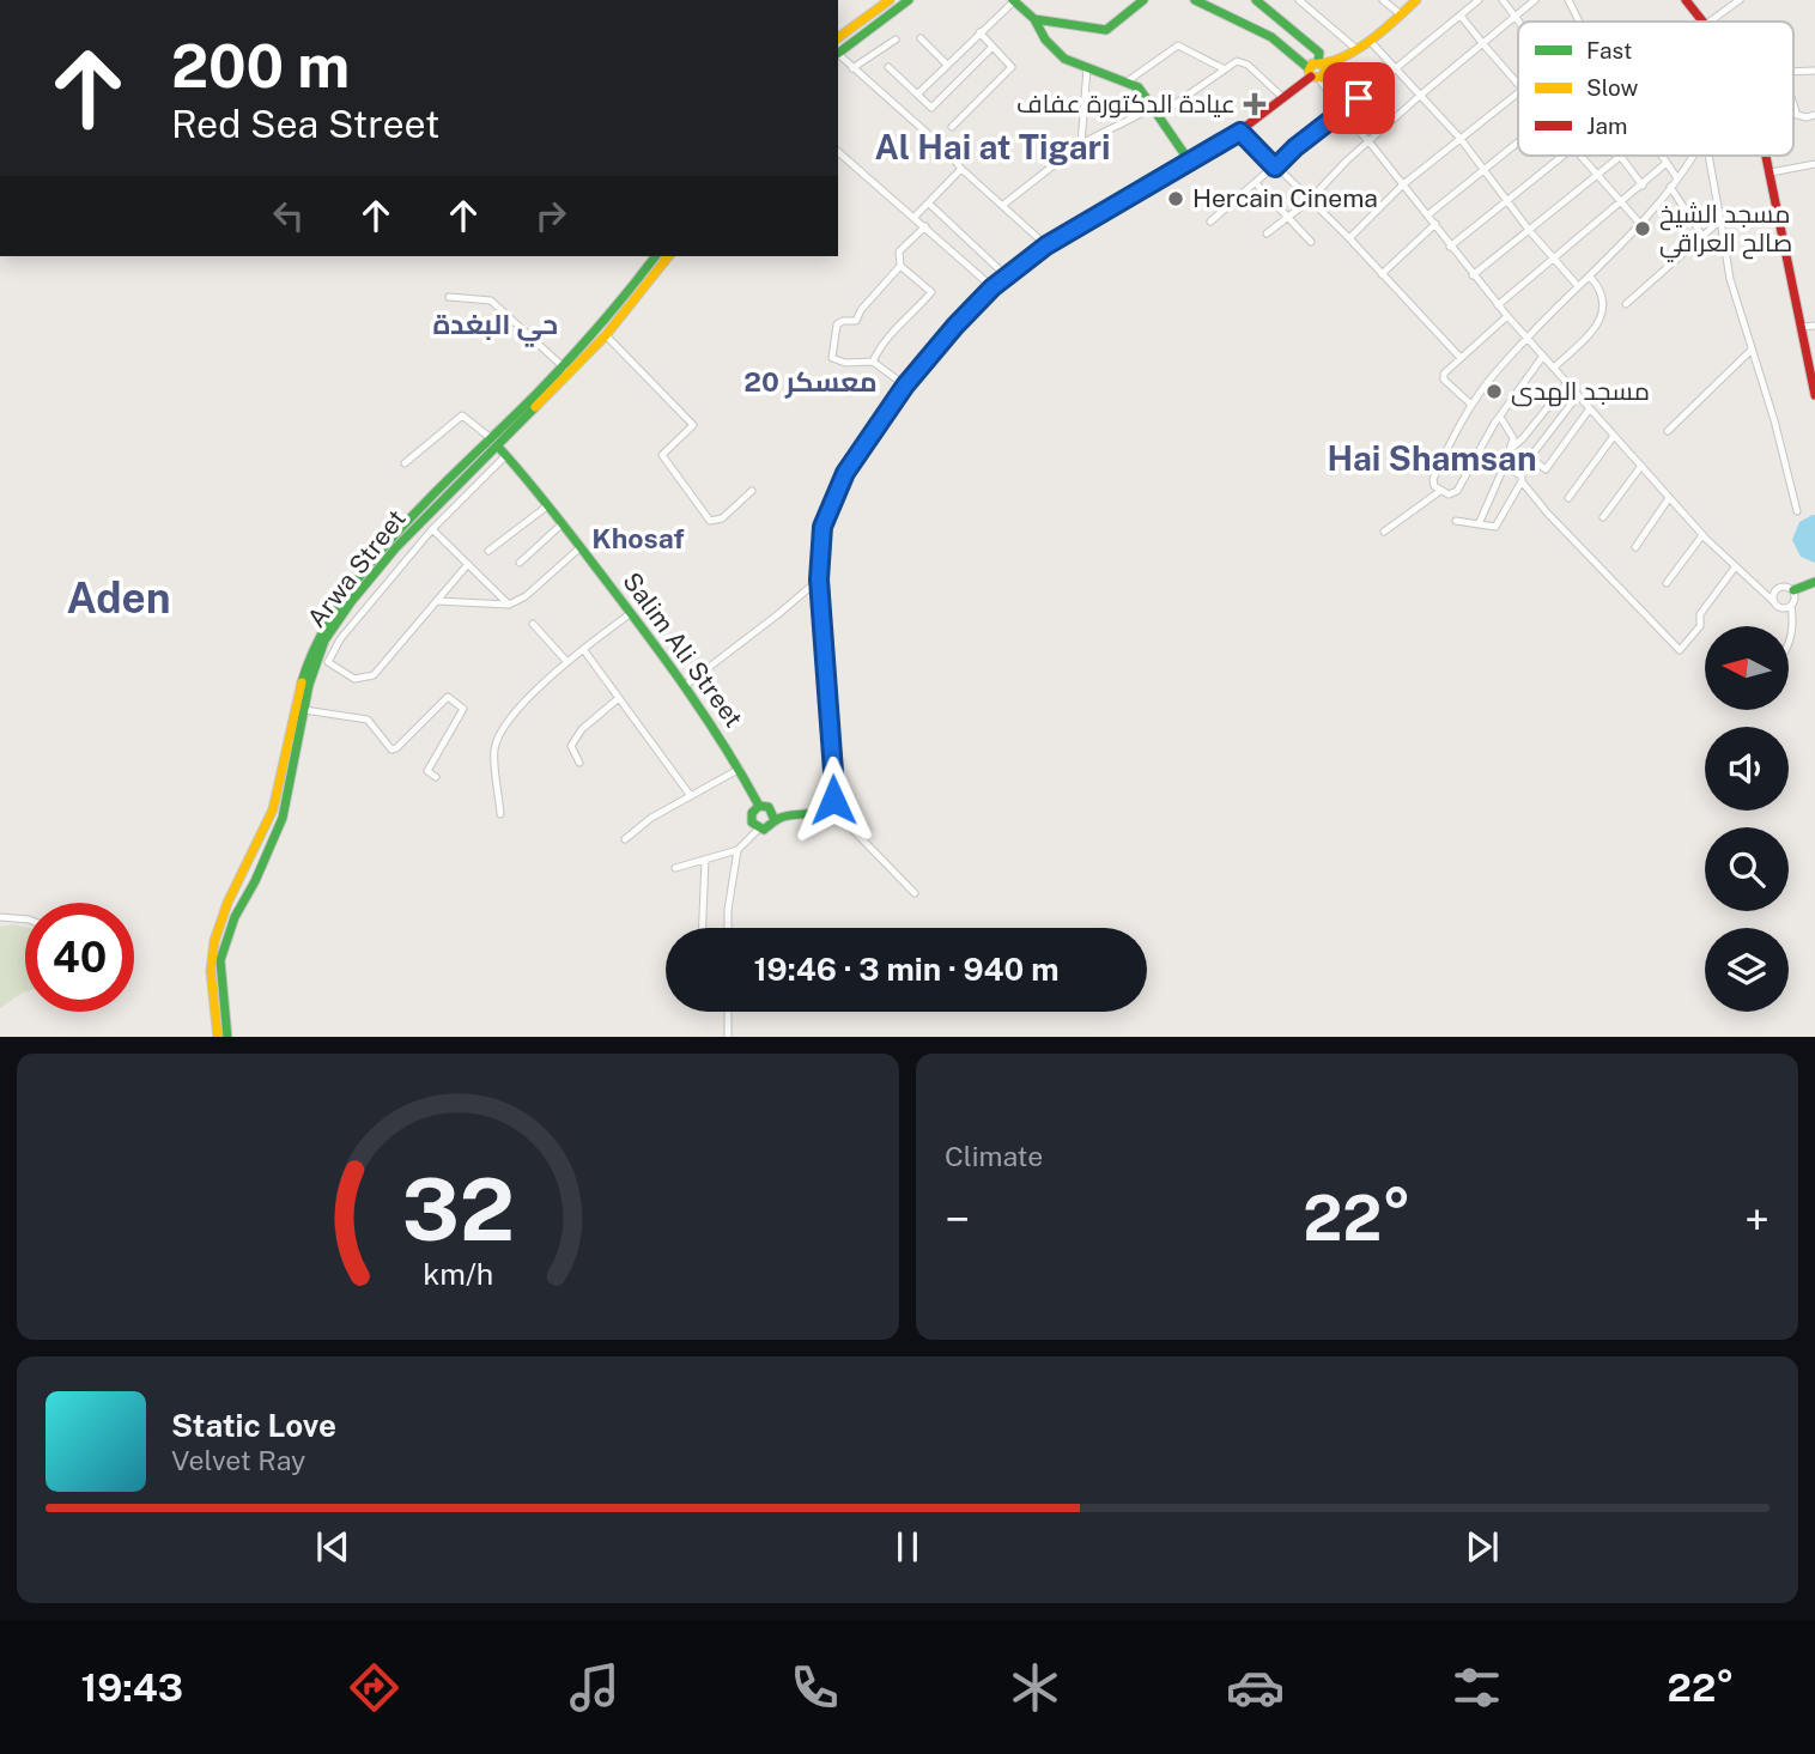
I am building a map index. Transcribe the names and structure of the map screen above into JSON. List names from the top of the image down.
{
  "streets": {
    "street": ["Arwa Street", "Salim Ali Street"]
  },
  "crossings": [
    ["Arwa Street", "Salim Ali Street"]
  ],
  "districts": [
    "Al Hai at Tigari",
    "حي البغدة",
    "معسكر 20",
    "Hai Shamsan",
    "Khosaf",
    "Aden"
  ],
  "places": {
    "health": ["عيادة الدكتورة عفاف"],
    "other": ["Hercain Cinema", "مسجد الشيخ صالح العراقي", "مسجد الهدى"]
  },
  "legend": ["Fast", "Slow", "Jam"],
  "north": "left",
  "page": {
    "turn": ["200 m", "Red Sea Street"],
    "limit": "40",
    "trip": "19:46 · 3 min · 940 m",
    "tile": "Climate",
    "heat": ["−", "22°", "+"],
    "song": ["Static Love", "Velvet Ray"],
    "tabs": ["19:43", "22°"],
    "gauge": ["32", "km/h"]
  }
}
